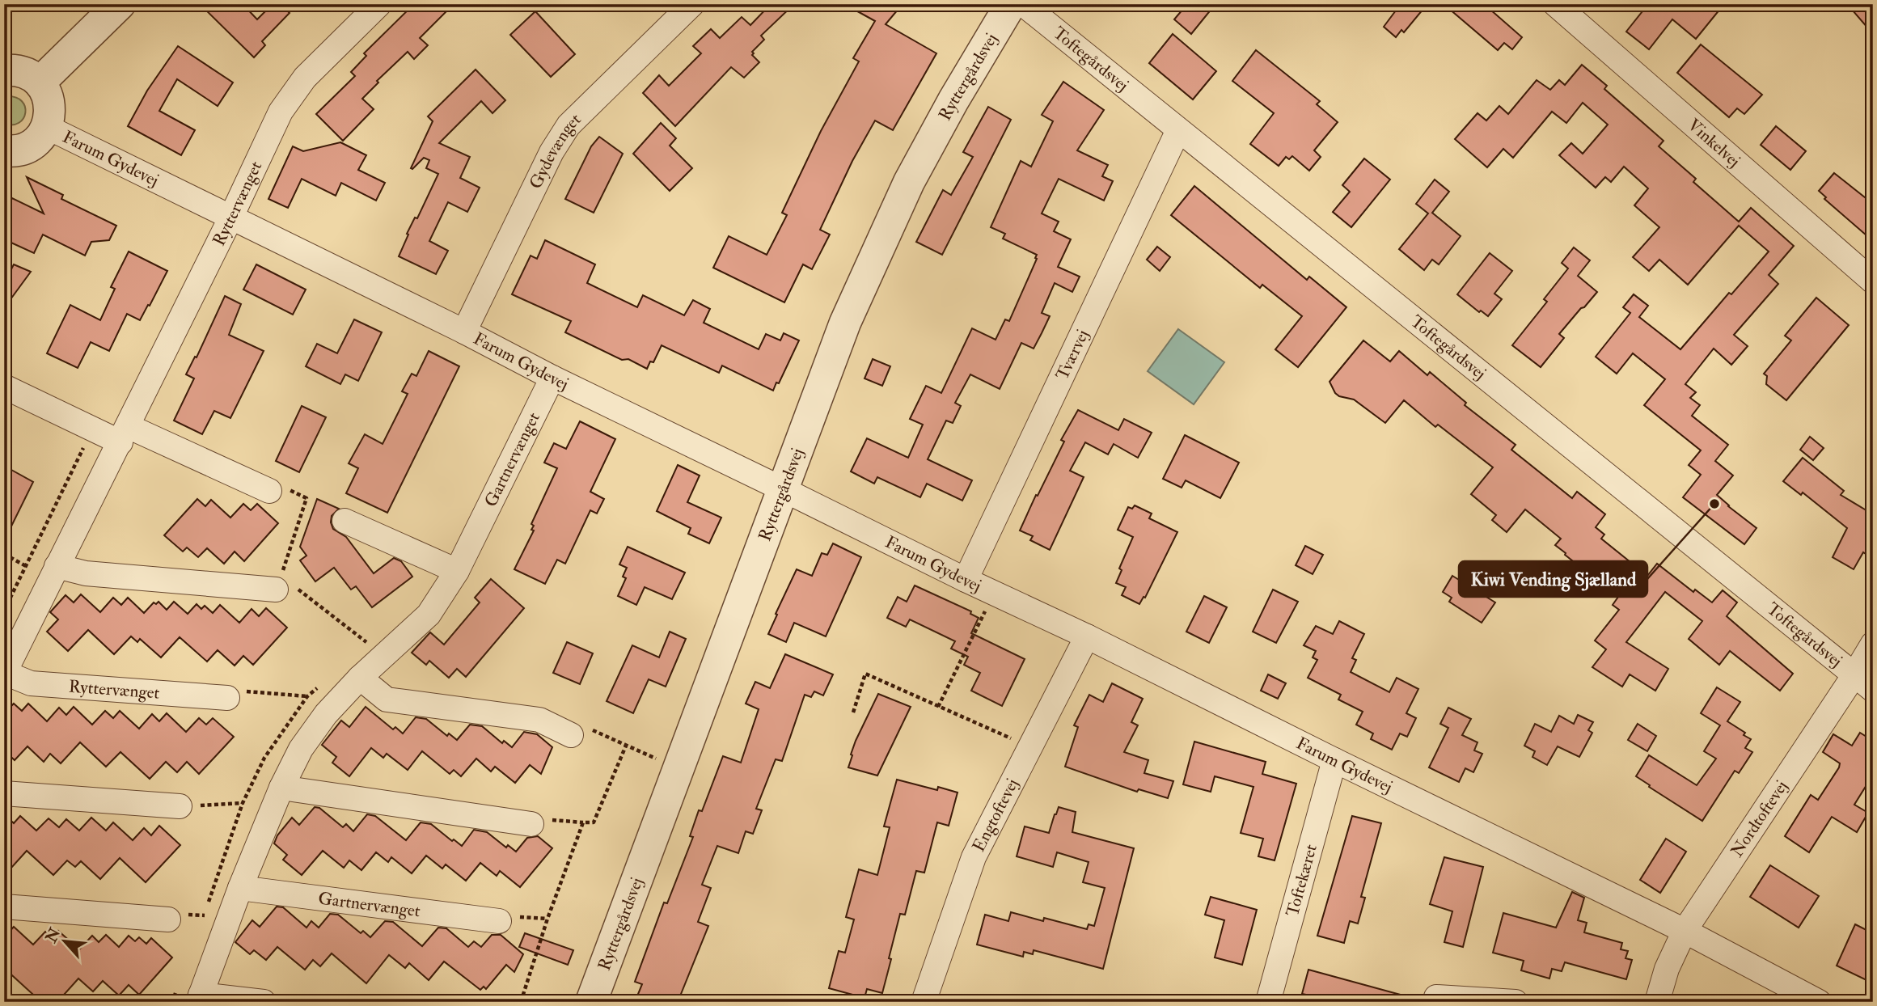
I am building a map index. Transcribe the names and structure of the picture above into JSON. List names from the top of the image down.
{
  "streets": {
    "street": [
      "Toftegårdsvej",
      "Ryttergårdsvej",
      "Vinkelvej",
      "Gydevænget",
      "Farum Gydevej",
      "Ryttervænget",
      "Tværvej",
      "Gartnervænget",
      "Engtoftevej",
      "Nordtoftevej",
      "Toftekæret"
    ]
  },
  "crossings": [
    ["Toftegårdsvej", "Tværvej"],
    ["Toftegårdsvej", "Nordtoftevej"],
    ["Ryttergårdsvej", "Farum Gydevej"],
    ["Gydevænget", "Farum Gydevej"],
    ["Farum Gydevej", "Ryttervænget"],
    ["Farum Gydevej", "Tværvej"],
    ["Farum Gydevej", "Gartnervænget"],
    ["Farum Gydevej", "Engtoftevej"],
    ["Farum Gydevej", "Nordtoftevej"],
    ["Farum Gydevej", "Toftekæret"]
  ],
  "places": ["Kiwi Vending Sjælland"],
  "north": "top left"
}
